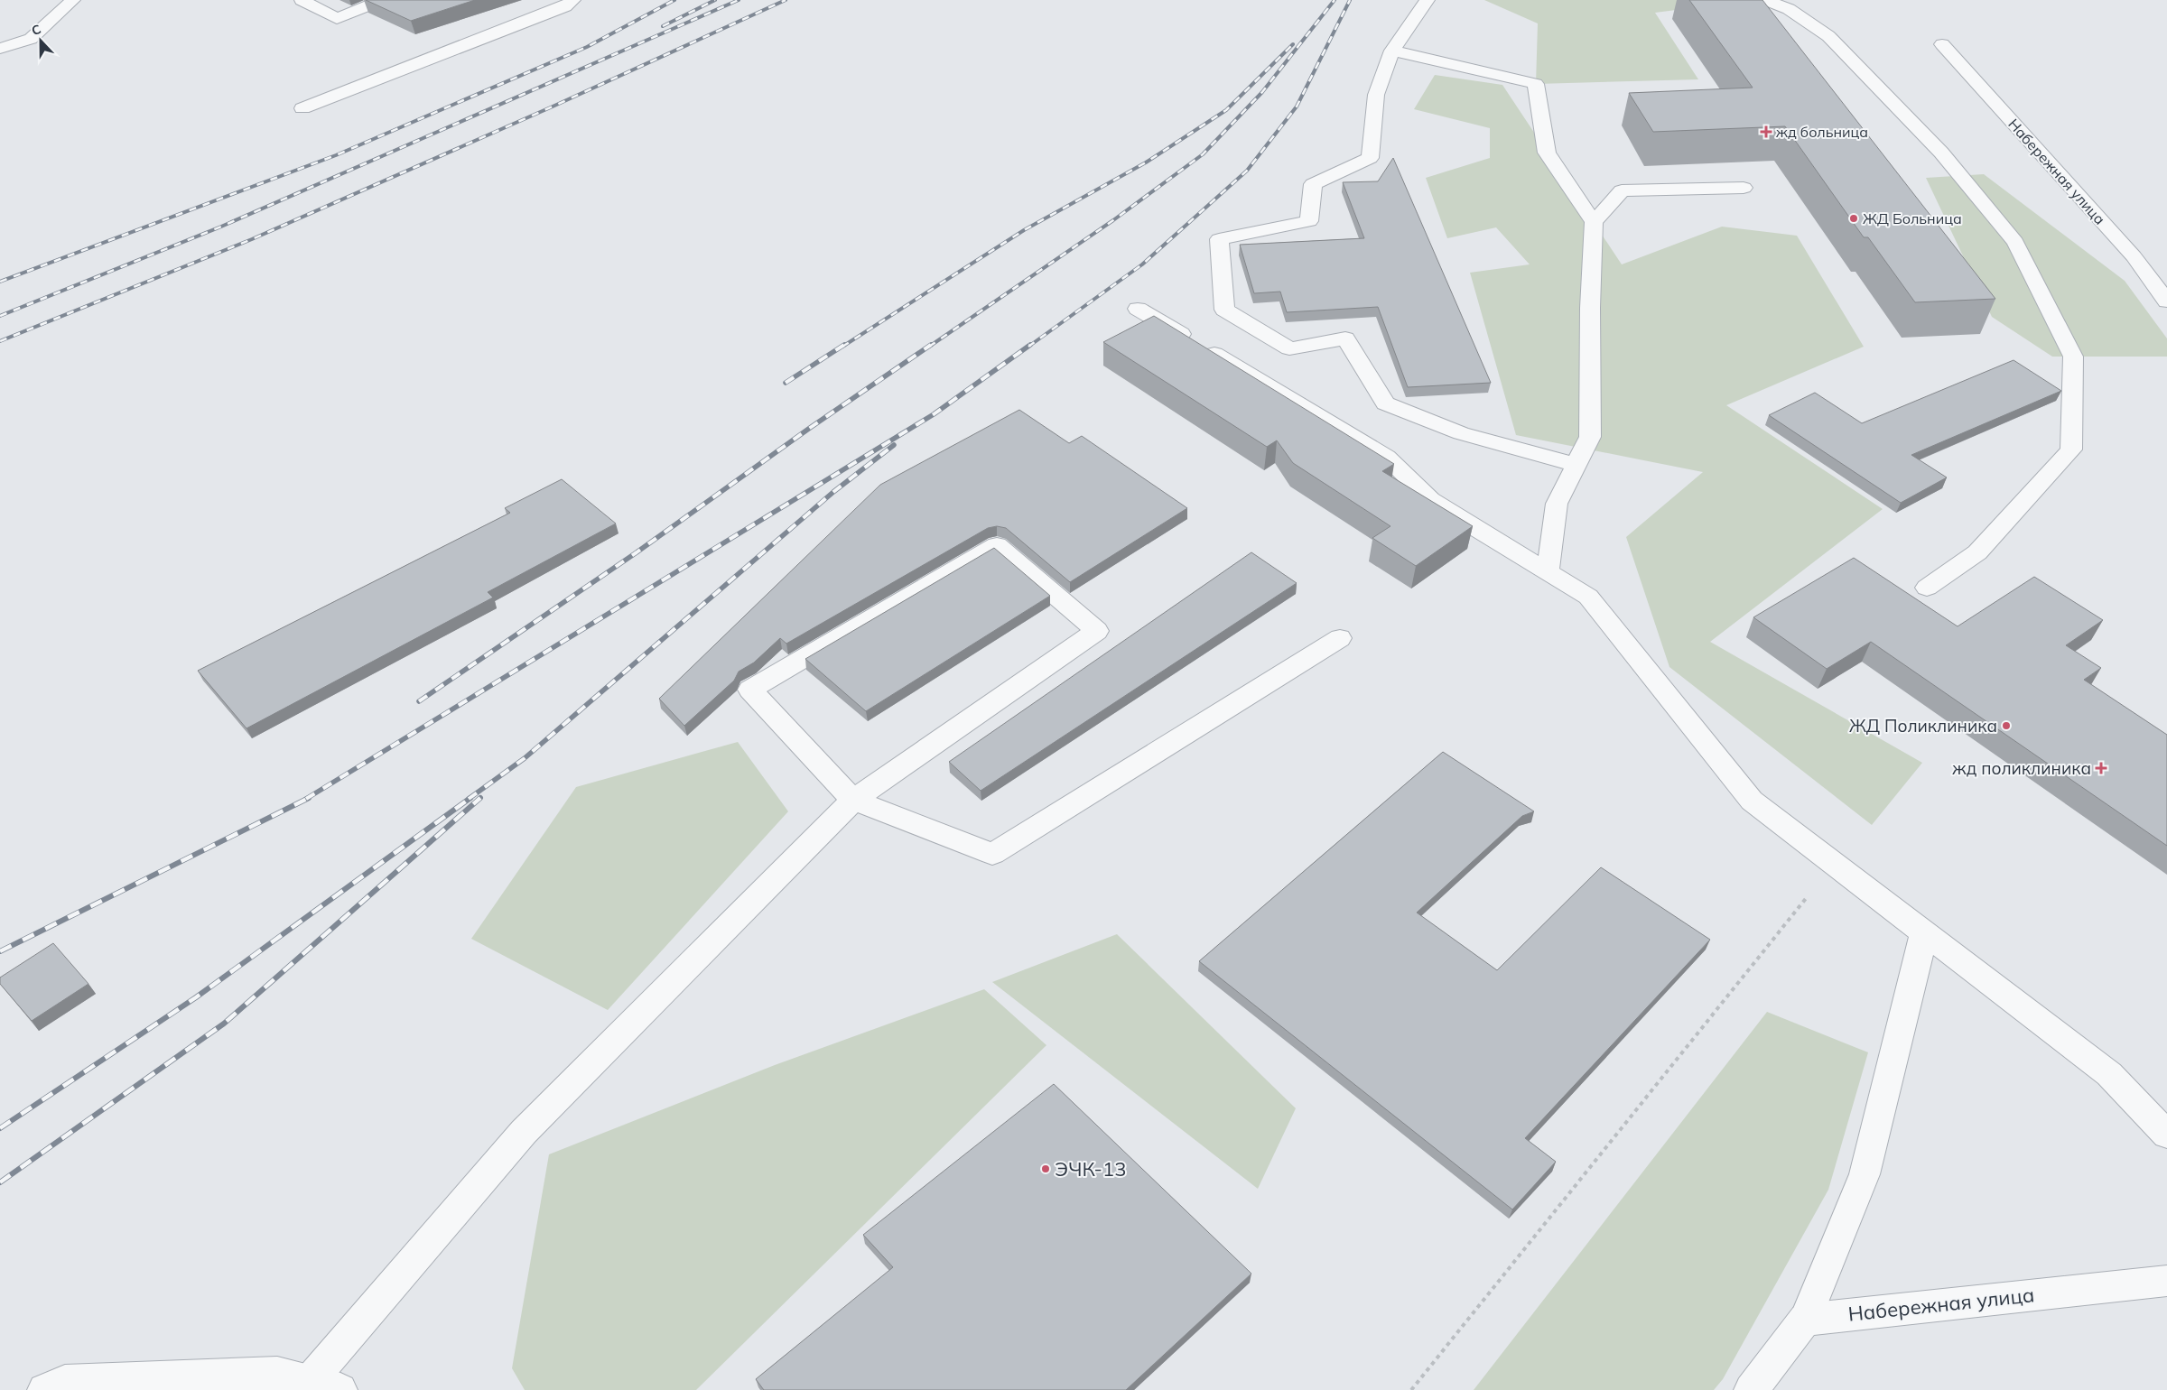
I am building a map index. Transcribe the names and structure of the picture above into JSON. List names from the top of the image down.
{
  "streets": {
    "street": ["Набережная улица"]
  },
  "places": {
    "health": ["жд больница", "жд поликлиника"],
    "other": ["ЖД Больница", "ЖД Поликлиника", "ЭЧК-13"]
  },
  "north": "top"
}
